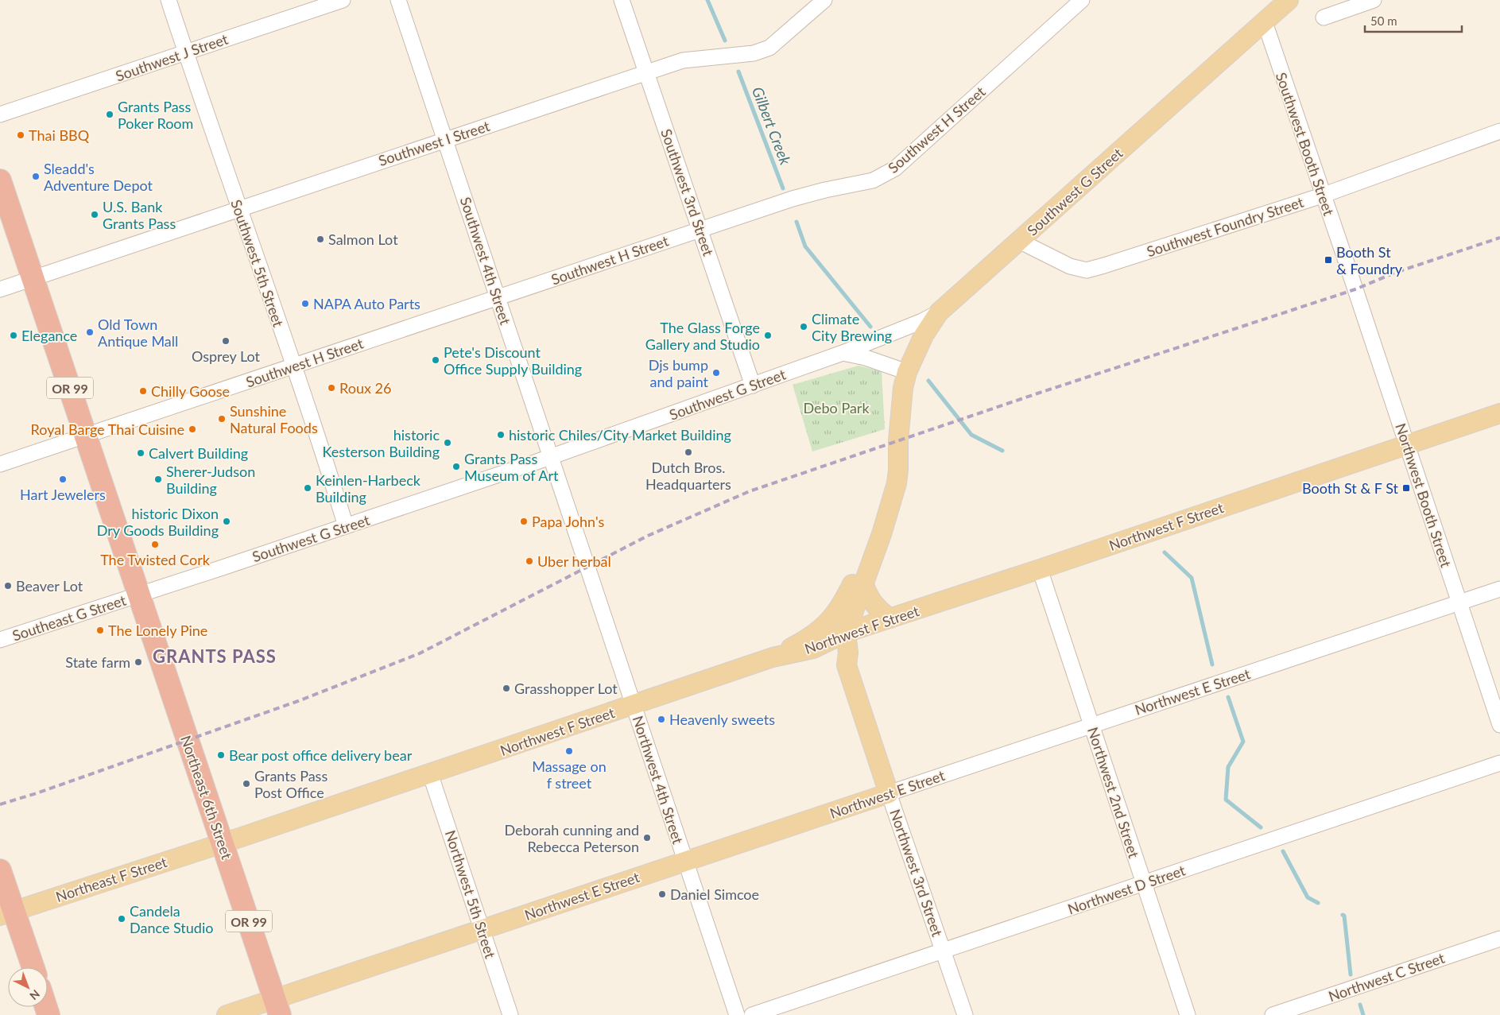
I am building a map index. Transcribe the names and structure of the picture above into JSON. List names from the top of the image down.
{
  "streets": {
    "highway": ["OR 99", "Northeast 6th Street"],
    "main road": [
      "Southwest G Street",
      "Northwest F Street",
      "Northwest E Street",
      "Northwest 3rd Street",
      "Northeast F Street"
    ],
    "street": [
      "Southwest J Street",
      "Southwest H Street",
      "Southwest I Street",
      "Southwest Booth Street",
      "Southwest 3rd Street",
      "Southwest Foundry Street",
      "Southwest 4th Street",
      "Southwest 5th Street",
      "Northwest Booth Street",
      "Southeast G Street",
      "Northwest 4th Street",
      "Northwest 2nd Street",
      "Northwest D Street",
      "Northwest 5th Street",
      "Northwest C Street"
    ]
  },
  "crossings": [
    ["Southwest J Street", "Southwest 5th Street"],
    ["Southwest H Street", "Southwest 3rd Street"],
    ["Southwest H Street", "Southwest 4th Street"],
    ["Southwest H Street", "Southwest 5th Street"],
    ["Southwest H Street", "OR 99"],
    ["Southwest I Street", "Southwest 3rd Street"],
    ["Southwest I Street", "Southwest 4th Street"],
    ["Southwest I Street", "Southwest 5th Street"],
    ["Southwest I Street", "OR 99"],
    ["Southwest Booth Street", "Southwest G Street"],
    ["Southwest Booth Street", "Southwest Foundry Street"],
    ["Southwest Booth Street", "Northwest Booth Street"],
    ["Southwest G Street", "Southwest 3rd Street"],
    ["Southwest G Street", "Southwest Foundry Street"],
    ["Southwest G Street", "Southwest 4th Street"],
    ["Southwest G Street", "Southwest 5th Street"],
    ["Southwest G Street", "OR 99"],
    ["Southwest G Street", "Southeast G Street"],
    ["Southwest G Street", "Northeast 6th Street"],
    ["Southwest G Street", "Northwest 3rd Street"],
    ["Southwest 4th Street", "Northwest 4th Street"],
    ["OR 99", "Southeast G Street"],
    ["OR 99", "Northeast 6th Street"],
    ["Northwest Booth Street", "Northwest F Street"],
    ["Northwest Booth Street", "Northwest E Street"],
    ["Northwest F Street", "Northwest 4th Street"],
    ["Northwest F Street", "Northwest 2nd Street"],
    ["Northwest F Street", "Northeast 6th Street"],
    ["Northwest F Street", "Northwest 3rd Street"],
    ["Northwest F Street", "Northeast F Street"],
    ["Northwest F Street", "Northwest 5th Street"],
    ["Southeast G Street", "Northeast 6th Street"],
    ["Northwest E Street", "Northwest 4th Street"],
    ["Northwest E Street", "Northwest 2nd Street"],
    ["Northwest E Street", "Northeast 6th Street"],
    ["Northwest E Street", "Northwest 3rd Street"],
    ["Northwest E Street", "Northwest 5th Street"],
    ["Northwest 2nd Street", "Northwest D Street"],
    ["Northeast 6th Street", "Northeast F Street"],
    ["Northwest 3rd Street", "Northwest D Street"]
  ],
  "districts": ["GRANTS PASS"],
  "water": ["Gilbert Creek"],
  "parks": ["Debo Park"],
  "places": {
    "other": [
      "Grants Pass Poker Room",
      "Thai BBQ",
      "Sleadd's Adventure Depot",
      "U.S. Bank Grants Pass",
      "Salmon Lot",
      "NAPA Auto Parts",
      "Climate City Brewing",
      "Old Town Antique Mall",
      "Elegance",
      "The Glass Forge Gallery and Studio",
      "Osprey Lot",
      "Pete's Discount Office Supply Building",
      "Djs bump and paint",
      "Roux 26",
      "Chilly Goose",
      "Sunshine Natural Foods",
      "Royal Barge Thai Cuisine",
      "historic Chiles/City Market Building",
      "historic Kesterson Building",
      "Dutch Bros. Headquarters",
      "Calvert Building",
      "Grants Pass Museum of Art",
      "Hart Jewelers",
      "Sherer-Judson Building",
      "Keinlen-Harbeck Building",
      "historic Dixon Dry Goods Building",
      "Papa John's",
      "The Twisted Cork",
      "Uber herbal",
      "Beaver Lot",
      "The Lonely Pine",
      "State farm",
      "Grasshopper Lot",
      "Heavenly sweets",
      "Massage on f street",
      "Bear post office delivery bear",
      "Grants Pass Post Office",
      "Deborah cunning and Rebecca Peterson",
      "Daniel Simcoe",
      "Candela Dance Studio"
    ],
    "transit": ["Booth St & Foundry", "Booth St & F St"]
  },
  "scale_bar": "50 m",
  "north": "bottom right"
}
